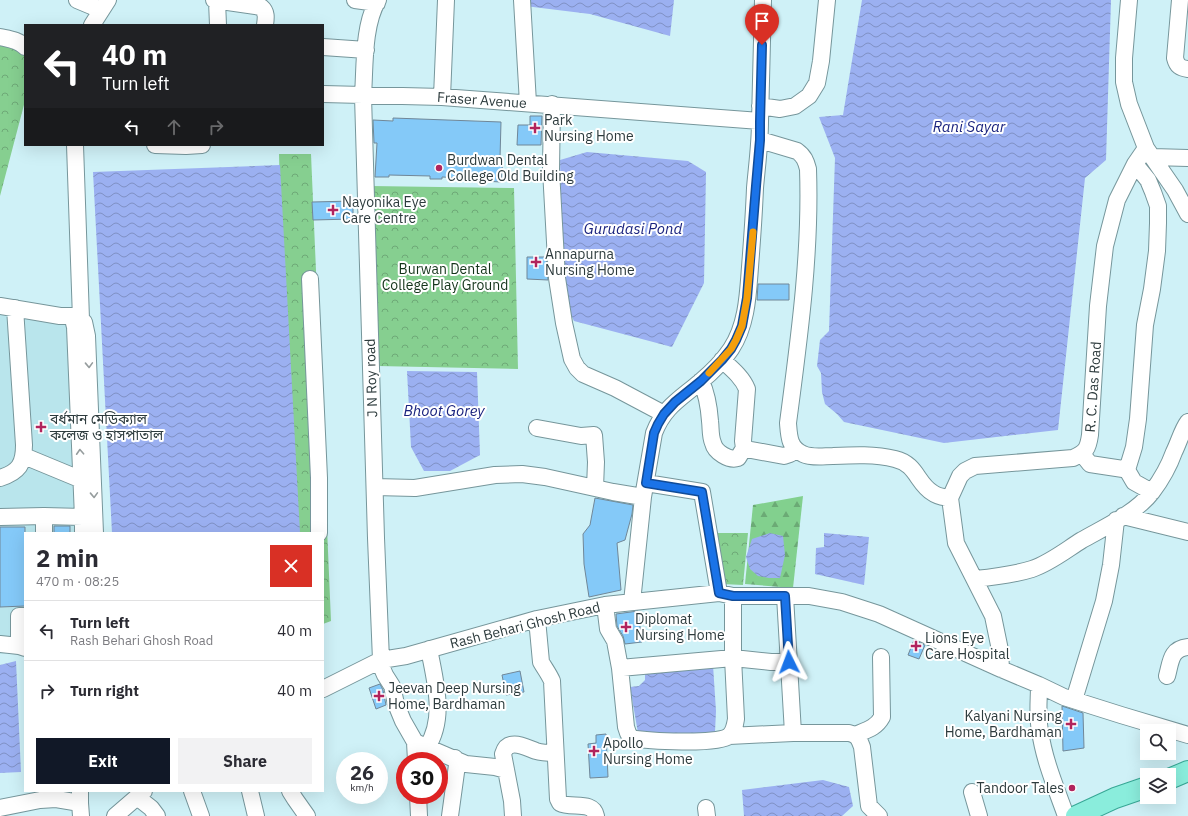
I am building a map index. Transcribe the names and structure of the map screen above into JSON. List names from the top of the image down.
{
  "streets": {
    "street": [
      "Fraser Avenue",
      "J N Roy road",
      "R. C. Das Road",
      "Rash Behari Ghosh Road"
    ]
  },
  "crossings": [
    ["Fraser Avenue", "J N Roy road"],
    ["J N Roy road", "Rash Behari Ghosh Road"]
  ],
  "water": ["Rani Sayar", "Gurudasi Pond", "Bhoot Gorey"],
  "parks": ["Burwan Dental College Play Ground"],
  "places": {
    "health": [
      "Park Nursing Home",
      "Nayonika Eye Care Centre",
      "Annapurna Nursing Home",
      "বর্ধমান মেডিক্যাল কলেজ ও হাসপাতাল",
      "Diplomat Nursing Home",
      "Lions Eye Care Hospital",
      "Jeevan Deep Nursing Home, Bardhaman",
      "Kalyani Nursing Home, Bardhaman",
      "Apollo Nursing Home"
    ],
    "other": ["Burdwan Dental College Old Building", "Tandoor Tales"]
  },
  "page": {
    "turn": ["40 m", "Turn left"],
    "heading": ["2 min", "470 m · 08:25"],
    "list": [
      {
        "name": "Turn left",
        "note": "Rash Behari Ghosh Road",
        "value": "40 m"
      },
      {
        "name": "Turn right",
        "value": "40 m"
      }
    ],
    "buttons": ["Exit", "Share"],
    "speed": "26 km/h",
    "limit": "30"
  }
}
